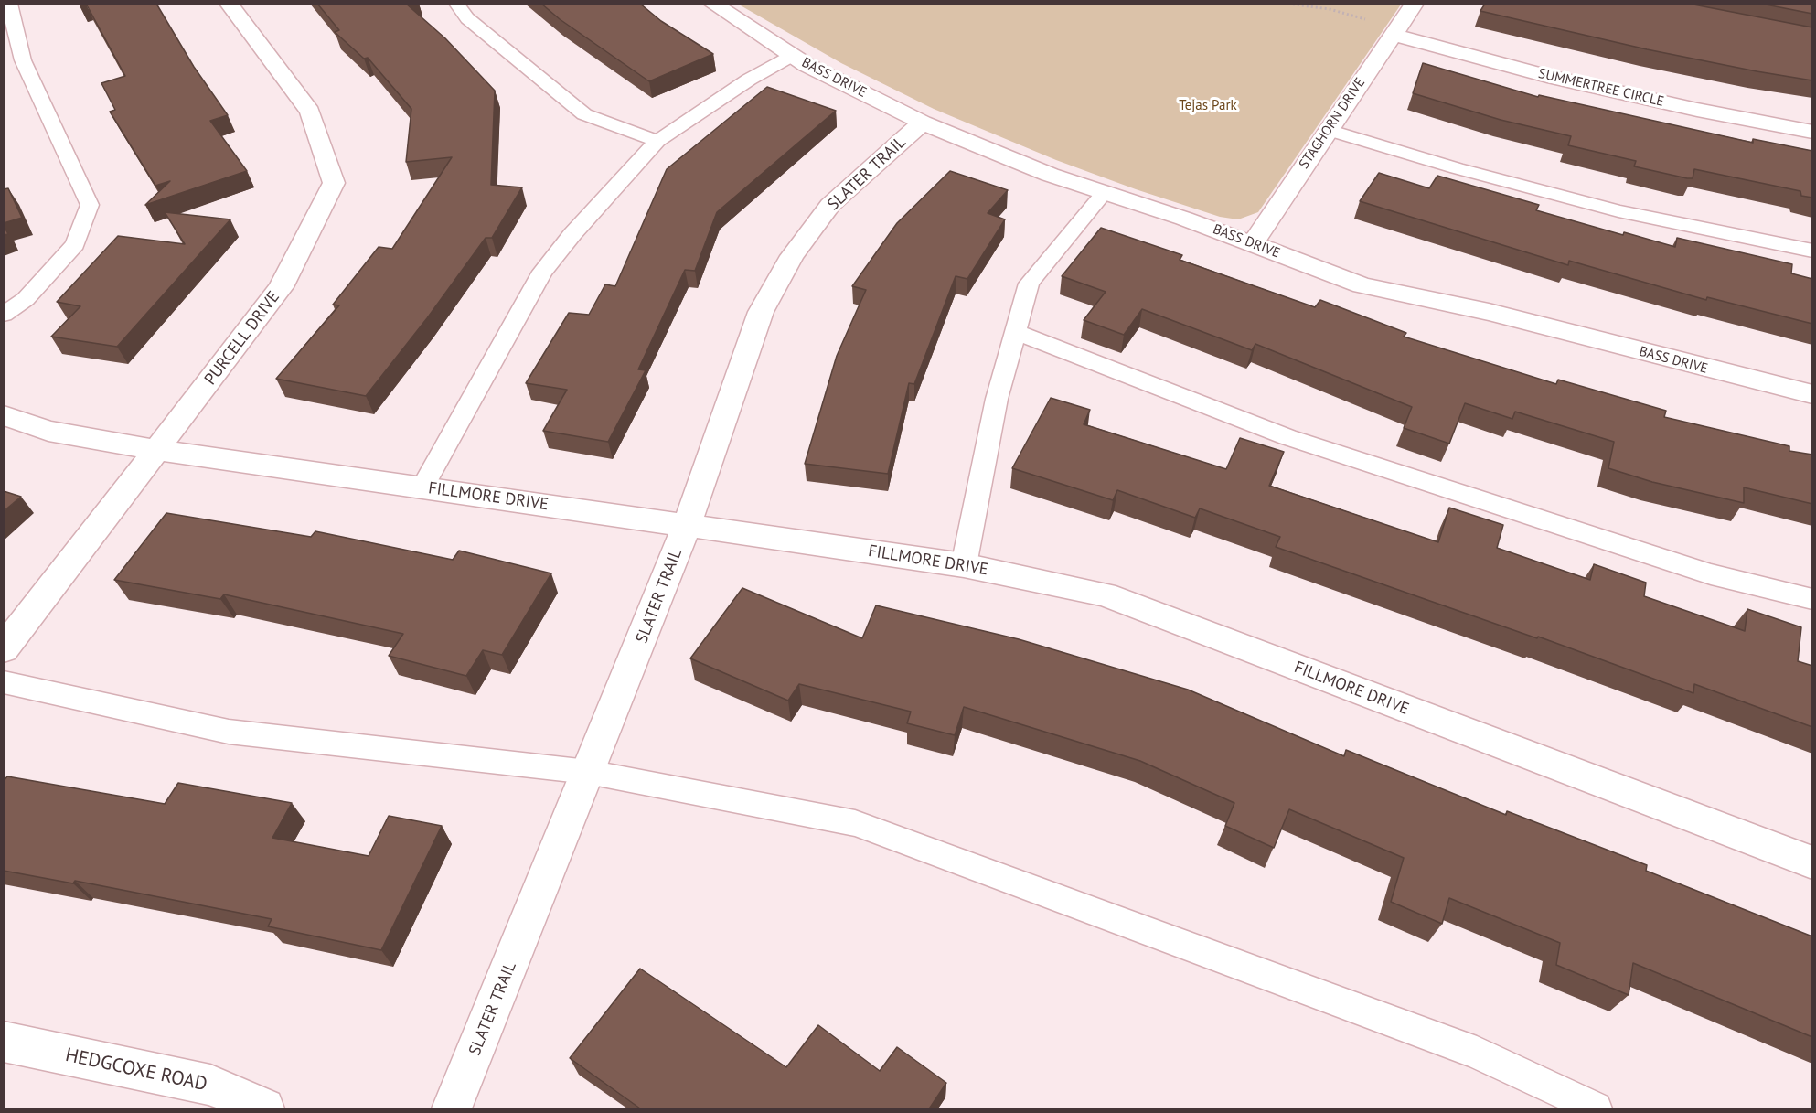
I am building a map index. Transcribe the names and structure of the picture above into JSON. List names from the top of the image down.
{
  "streets": {
    "street": [
      "BASS DRIVE",
      "SUMMERTREE CIRCLE",
      "STAGHORN DRIVE",
      "SLATER TRAIL",
      "PURCELL DRIVE",
      "FILLMORE DRIVE",
      "HEDGCOXE ROAD"
    ]
  },
  "crossings": [
    ["BASS DRIVE", "STAGHORN DRIVE"],
    ["BASS DRIVE", "SLATER TRAIL"],
    ["SUMMERTREE CIRCLE", "STAGHORN DRIVE"],
    ["SLATER TRAIL", "FILLMORE DRIVE"],
    ["PURCELL DRIVE", "FILLMORE DRIVE"]
  ],
  "parks": ["Tejas Park"]
}
